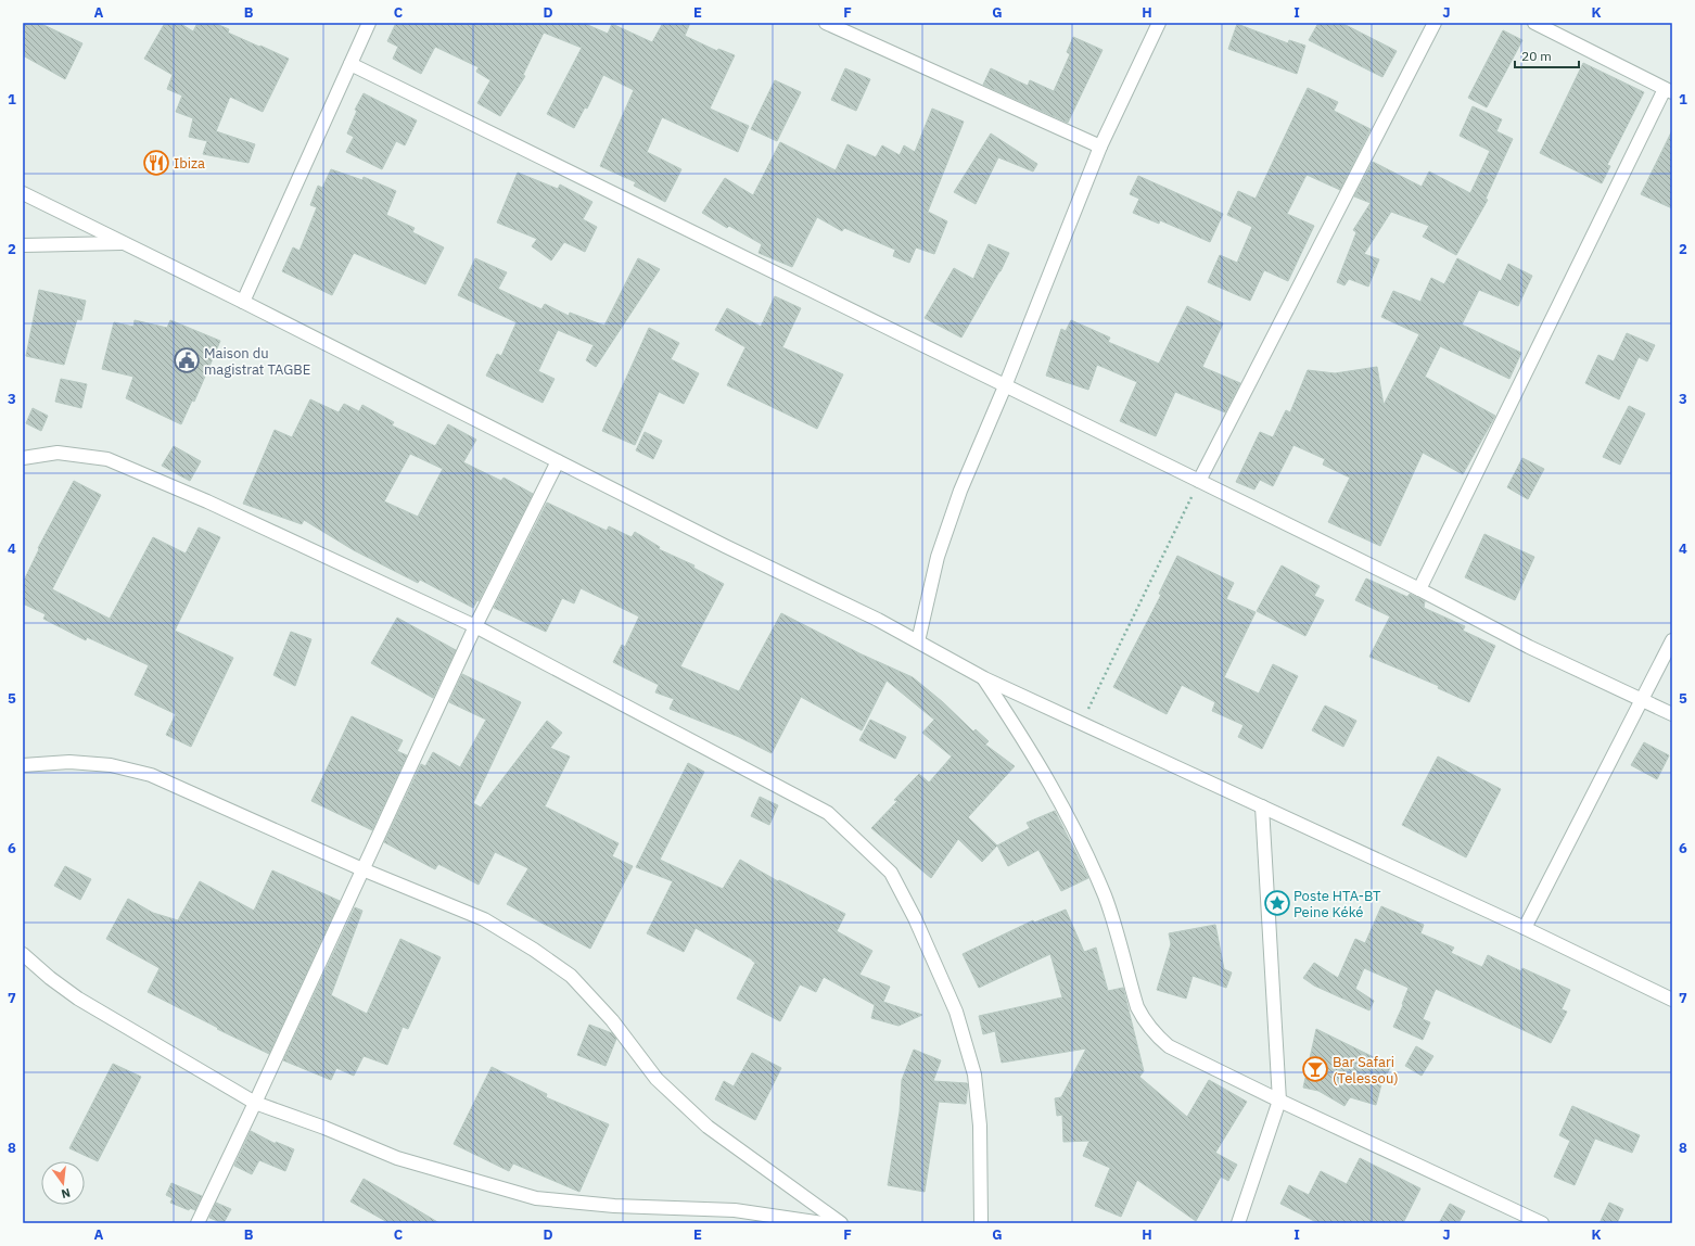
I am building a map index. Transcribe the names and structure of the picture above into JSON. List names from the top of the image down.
{
  "places": {
    "restaurant": ["Ibiza"],
    "public building": ["Maison du magistrat TAGBE"],
    "place": ["Poste HTA-BT Peine Kéké"],
    "bar": ["Bar Safari (Telessou)"]
  },
  "scale_bar": "20 m",
  "north": "bottom",
  "grid": {
    "columns": [
      "A",
      "B",
      "C",
      "D",
      "E",
      "F",
      "G",
      "H",
      "I",
      "J",
      "K"
    ],
    "rows": [
      "1",
      "2",
      "3",
      "4",
      "5",
      "6",
      "7",
      "8"
    ]
  }
}
